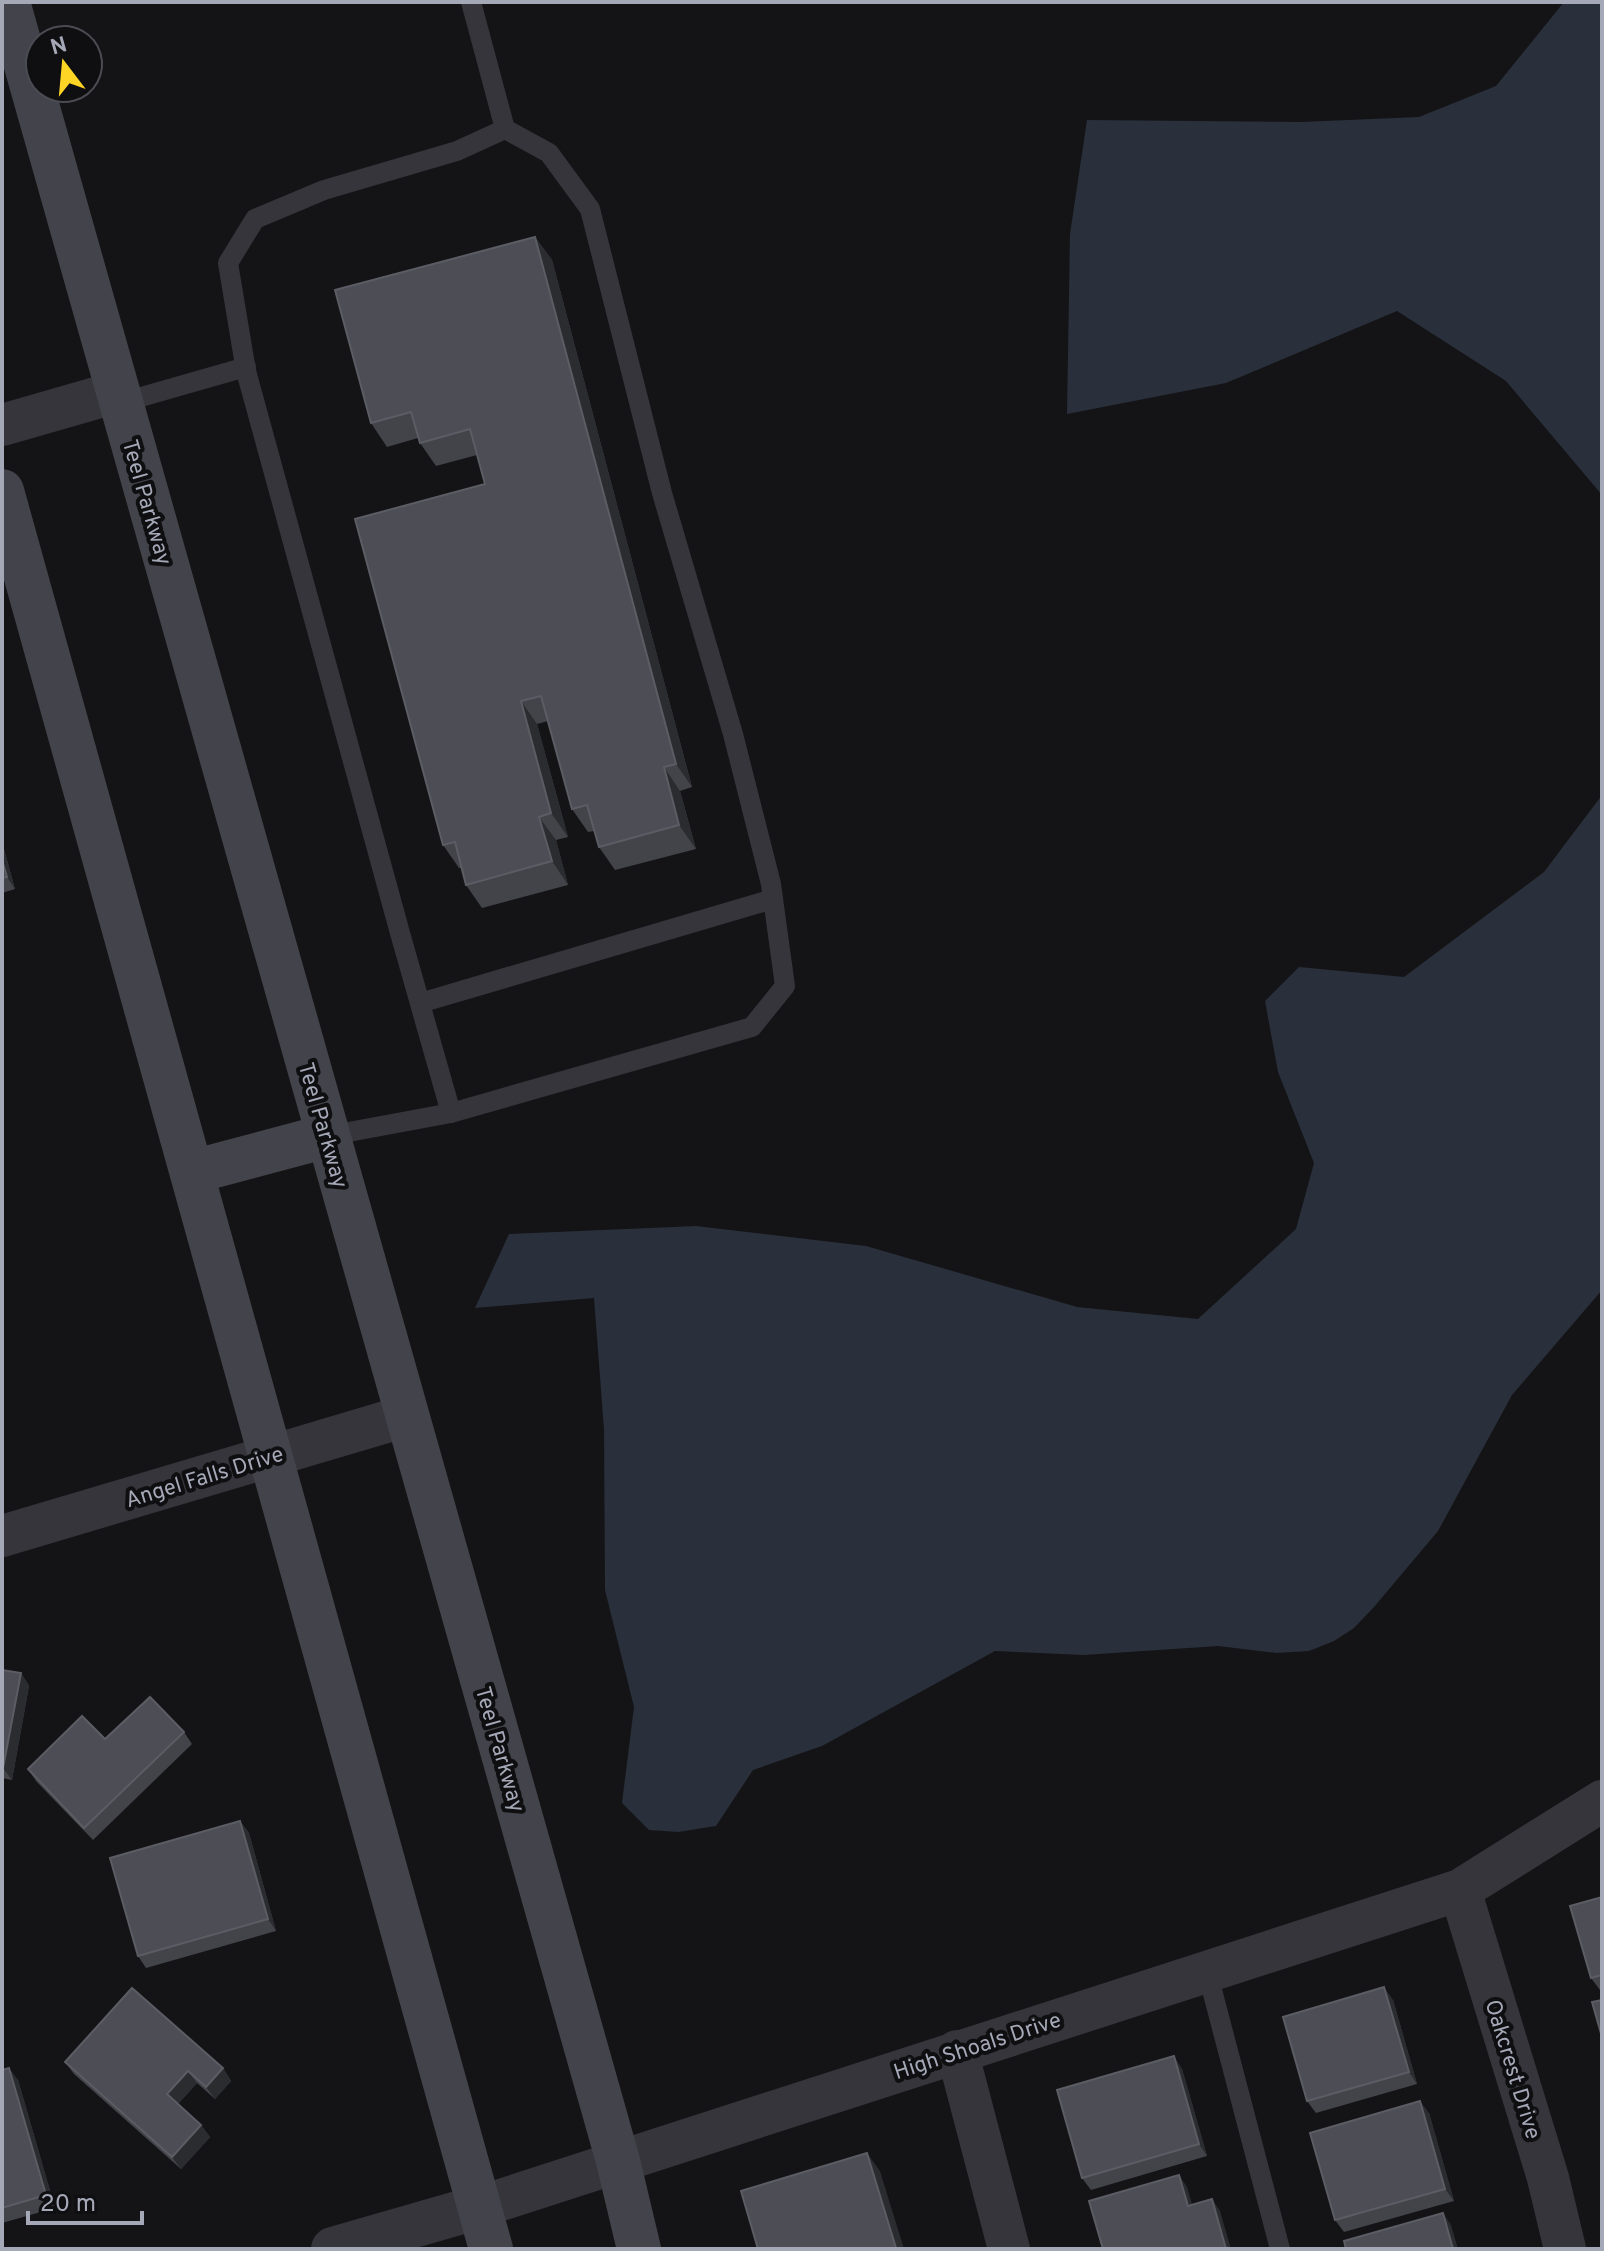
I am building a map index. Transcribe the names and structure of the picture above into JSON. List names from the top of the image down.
{
  "streets": {
    "main road": ["Teel Parkway"],
    "street": ["Angel Falls Drive", "High Shoals Drive", "Oakcrest Drive"]
  },
  "crossings": [
    ["Teel Parkway", "Angel Falls Drive"],
    ["Teel Parkway", "High Shoals Drive"],
    ["High Shoals Drive", "Oakcrest Drive"]
  ],
  "scale_bar": "20 m",
  "north": "top"
}
